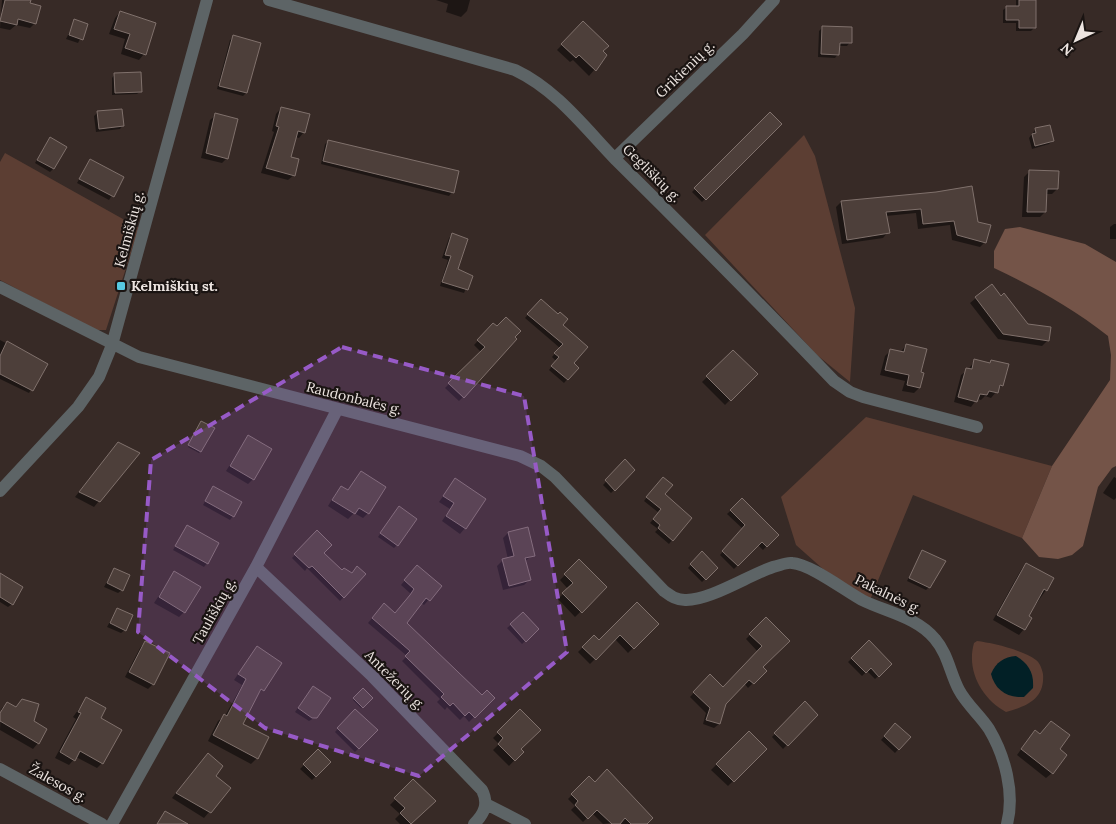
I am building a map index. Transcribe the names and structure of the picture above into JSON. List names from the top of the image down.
{
  "streets": {
    "street": [
      "Grikienių g.",
      "Gegliškių g.",
      "Kelmiškių g.",
      "Raudonbalės g.",
      "Pakalnės g.",
      "Tauliškių g.",
      "Antežerių g.",
      "Žalesos g."
    ]
  },
  "crossings": [
    ["Grikienių g.", "Gegliškių g."],
    ["Kelmiškių g.", "Raudonbalės g."],
    ["Raudonbalės g.", "Pakalnės g."],
    ["Raudonbalės g.", "Tauliškių g."],
    ["Tauliškių g.", "Antežerių g."]
  ],
  "places": {
    "transit": ["Kelmiškių st."]
  },
  "north": "bottom left"
}
